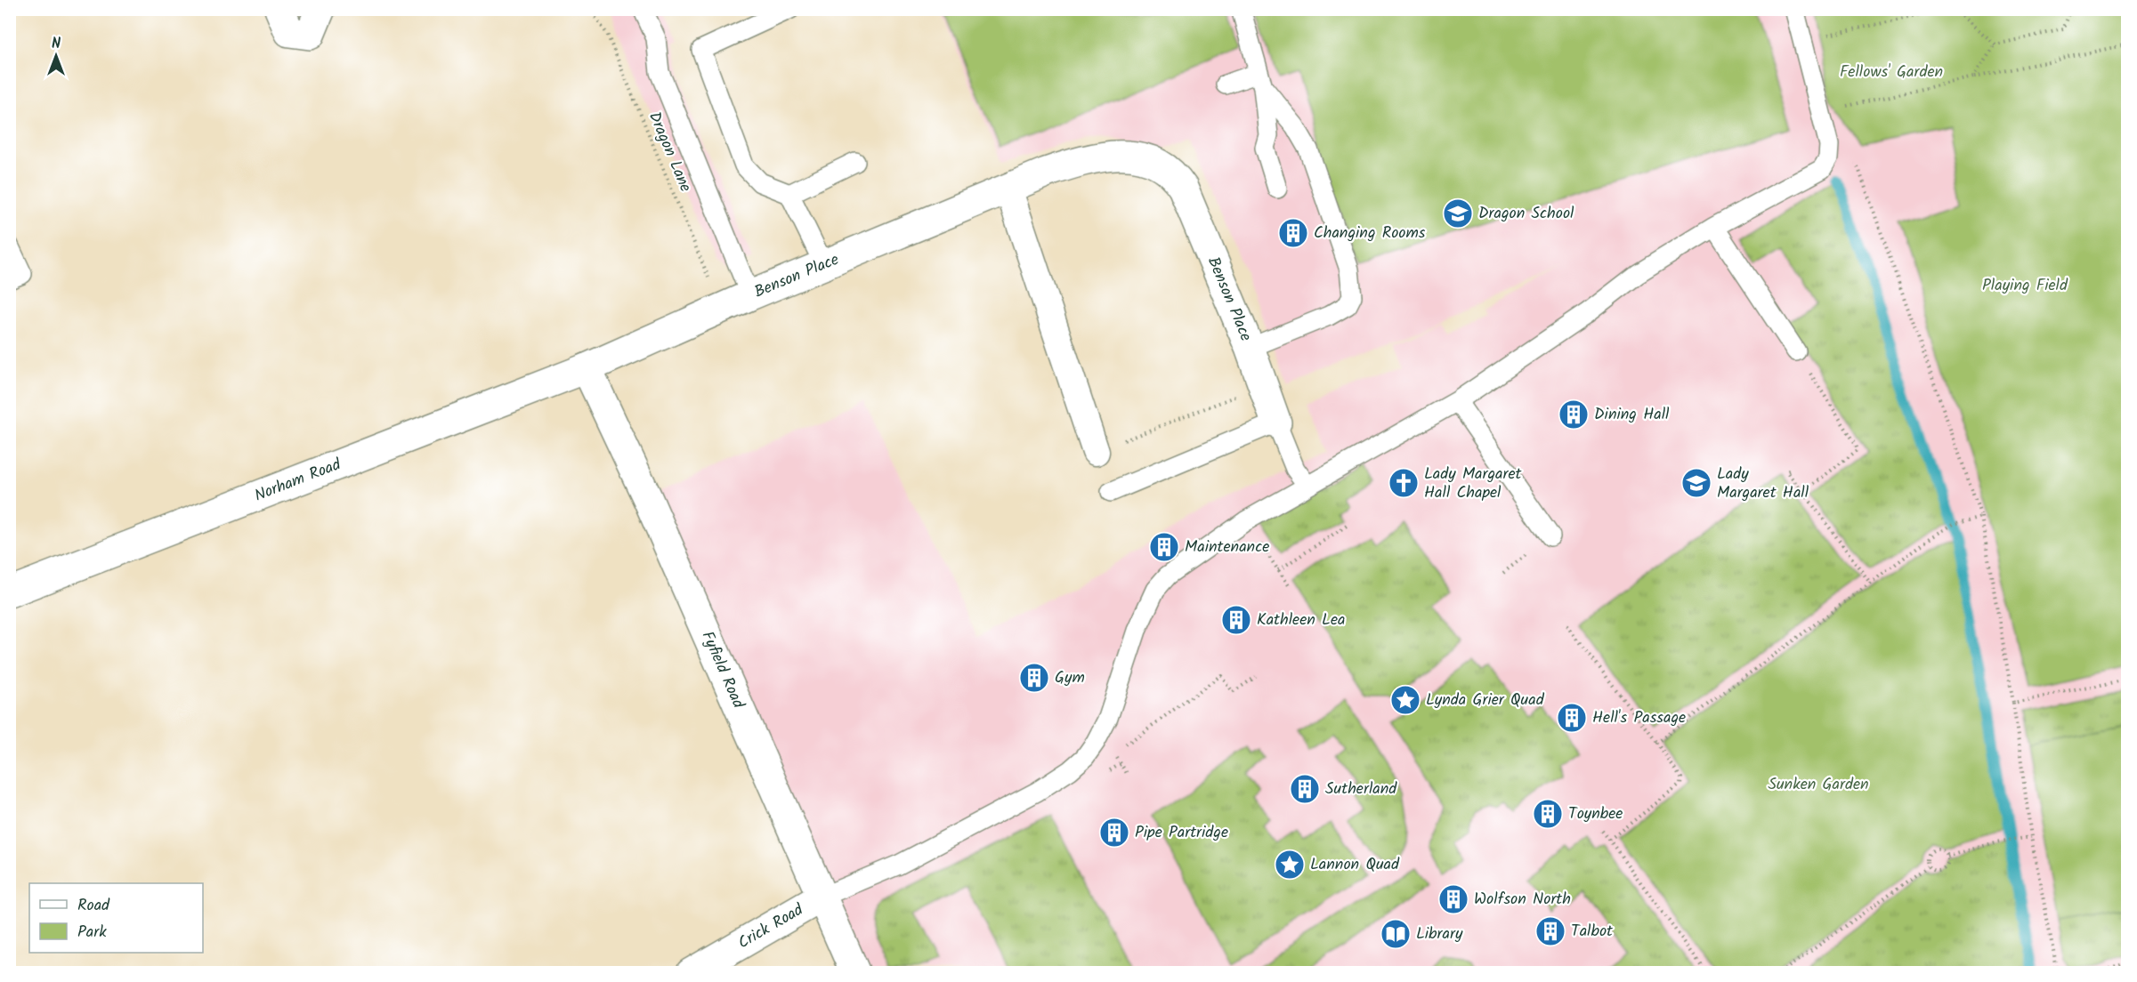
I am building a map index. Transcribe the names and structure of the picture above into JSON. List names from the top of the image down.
{
  "streets": {
    "street": [
      "Benson Place",
      "Norham Road",
      "Fyfield Road",
      "Crick Road"
    ],
    "path": ["Dragon Lane"]
  },
  "crossings": [
    ["Dragon Lane", "Benson Place"],
    ["Benson Place", "Norham Road"],
    ["Benson Place", "Fyfield Road"],
    ["Norham Road", "Fyfield Road"],
    ["Fyfield Road", "Crick Road"]
  ],
  "parks": ["Fellows' Garden", "Playing Field", "Sunken Garden"],
  "places": {
    "school or university": ["Dragon School", "Lady Margaret Hall"],
    "building": [
      "Changing Rooms",
      "Dining Hall",
      "Maintenance",
      "Kathleen Lea",
      "Gym",
      "Hell's Passage",
      "Sutherland",
      "Toynbee",
      "Pipe Partridge",
      "Wolfson North",
      "Talbot"
    ],
    "church": ["Lady Margaret Hall Chapel"],
    "place": ["Lynda Grier Quad", "Lannon Quad"],
    "library": ["Library"]
  },
  "legend": ["Road", "Park"],
  "north": "top"
}
